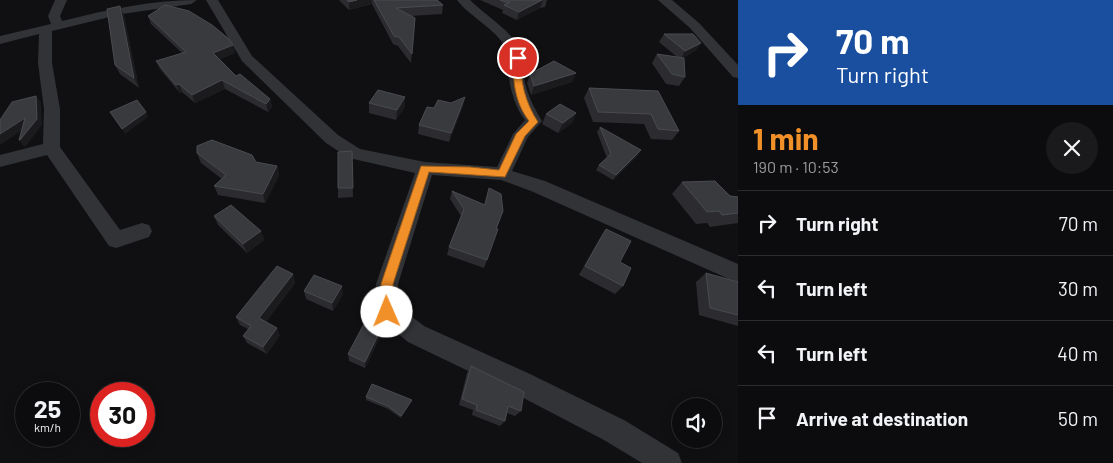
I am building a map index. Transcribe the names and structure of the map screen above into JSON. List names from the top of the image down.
{
  "page": {
    "turn": ["70 m", "Turn right"],
    "heading": ["1 min", "190 m · 10:53"],
    "list": [
      {
        "name": "Turn right",
        "value": "70 m"
      },
      {
        "name": "Turn left",
        "value": "30 m"
      },
      {
        "name": "Turn left",
        "value": "40 m"
      },
      {
        "name": "Arrive at destination",
        "value": "50 m"
      }
    ],
    "speed": "25 km/h",
    "limit": "30"
  }
}
